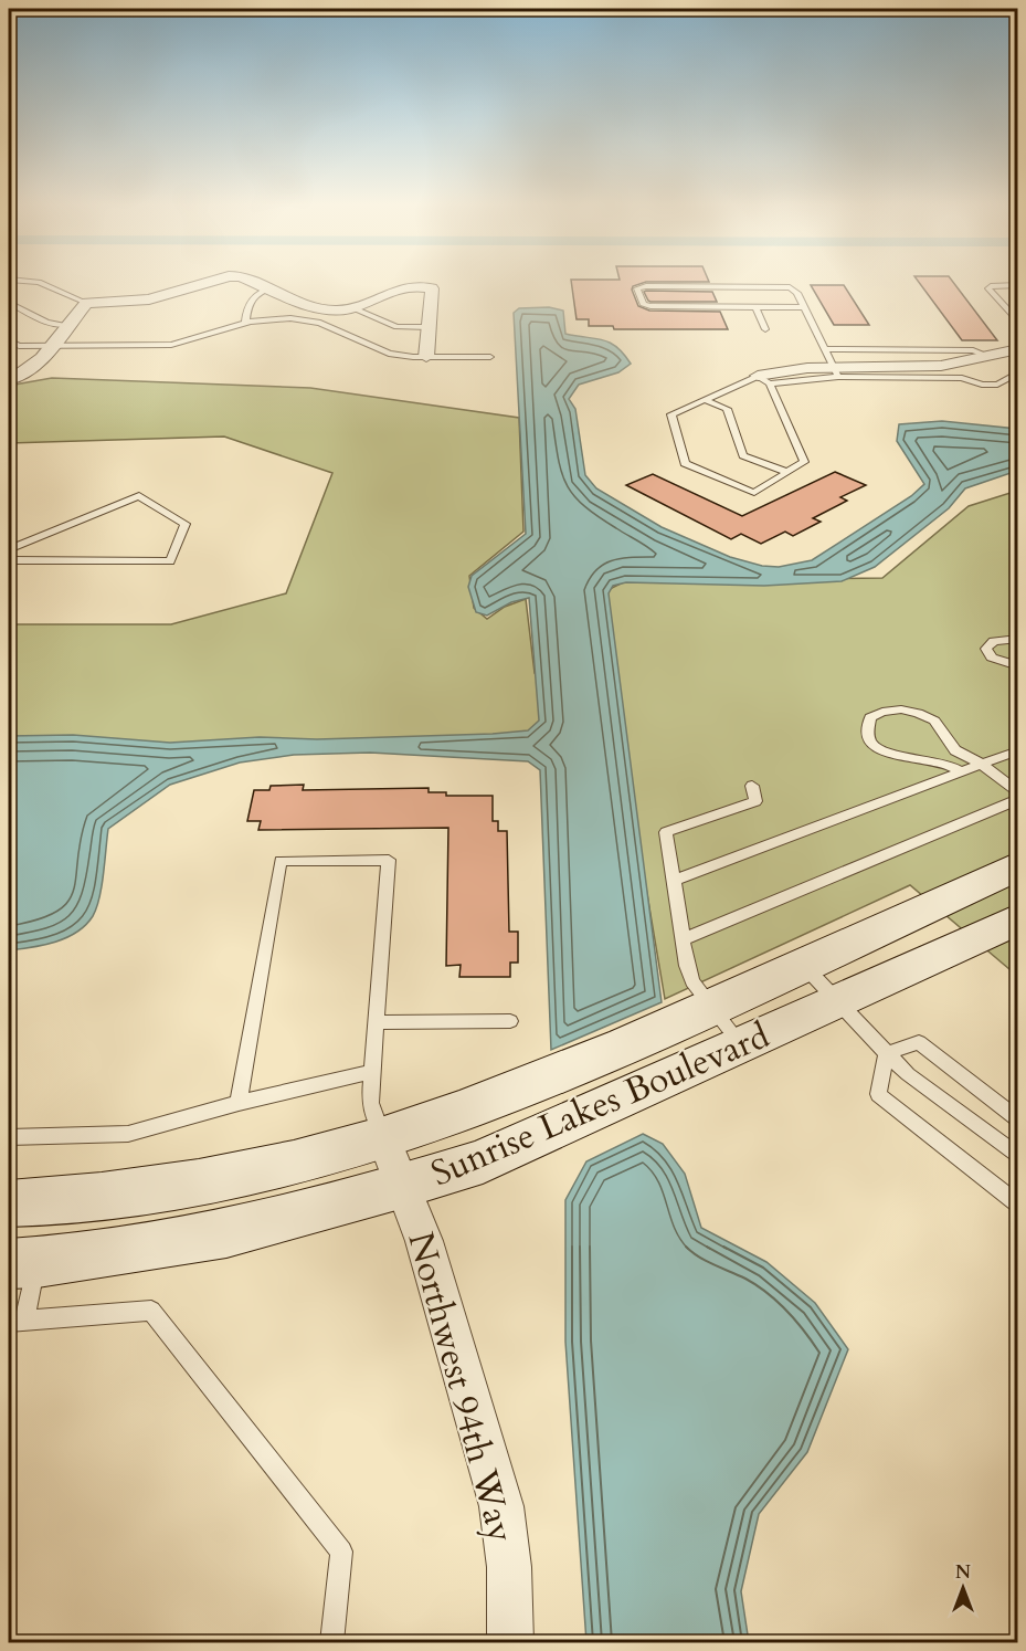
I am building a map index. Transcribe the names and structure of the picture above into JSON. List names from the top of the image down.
{
  "streets": {
    "street": ["Sunrise Lakes Boulevard", "Northwest 94th Way"]
  },
  "crossings": [
    ["Sunrise Lakes Boulevard", "Northwest 94th Way"]
  ],
  "north": "top"
}
